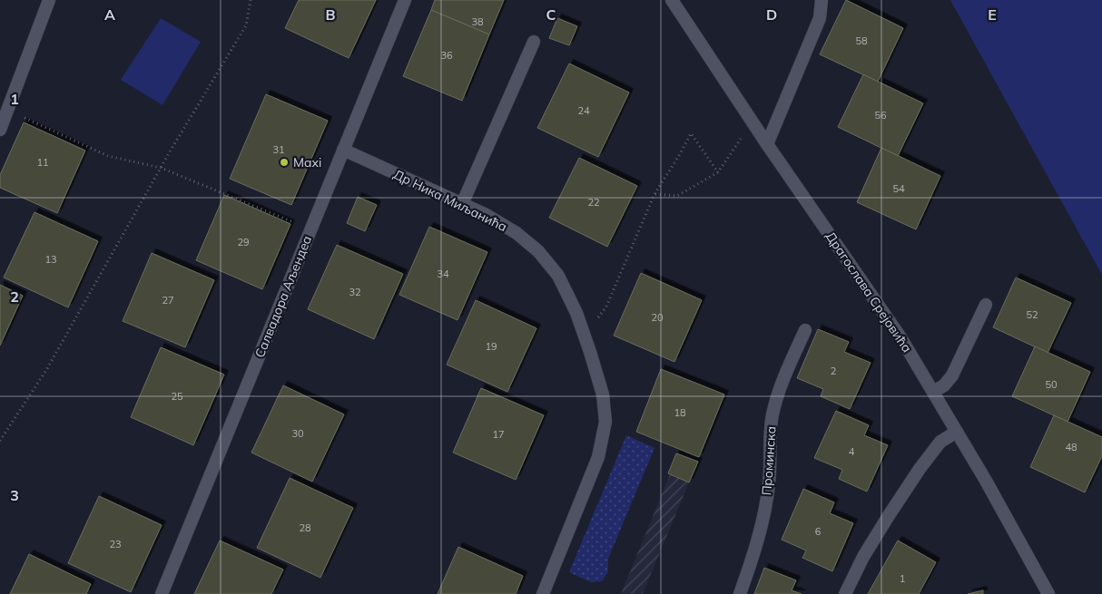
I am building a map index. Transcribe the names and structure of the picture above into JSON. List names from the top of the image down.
{
  "streets": {
    "street": [
      "Др Ника Миљанића",
      "Драгослава Срејовића",
      "Салвадора Аљендеа",
      "Проминска"
    ]
  },
  "crossings": [
    ["Др Ника Миљанића", "Салвадора Аљендеа"]
  ],
  "places": ["Maxi"],
  "house_numbers": [
    "38",
    "58",
    "36",
    "24",
    "56",
    "31",
    "11",
    "54",
    "22",
    "29",
    "13",
    "34",
    "32",
    "27",
    "52",
    "20",
    "19",
    "2",
    "50",
    "25",
    "18",
    "30",
    "17",
    "48",
    "4",
    "28",
    "6",
    "23",
    "1"
  ],
  "grid": {
    "columns": [
      "A",
      "B",
      "C",
      "D",
      "E"
    ],
    "rows": ["1", "2", "3"]
  }
}
